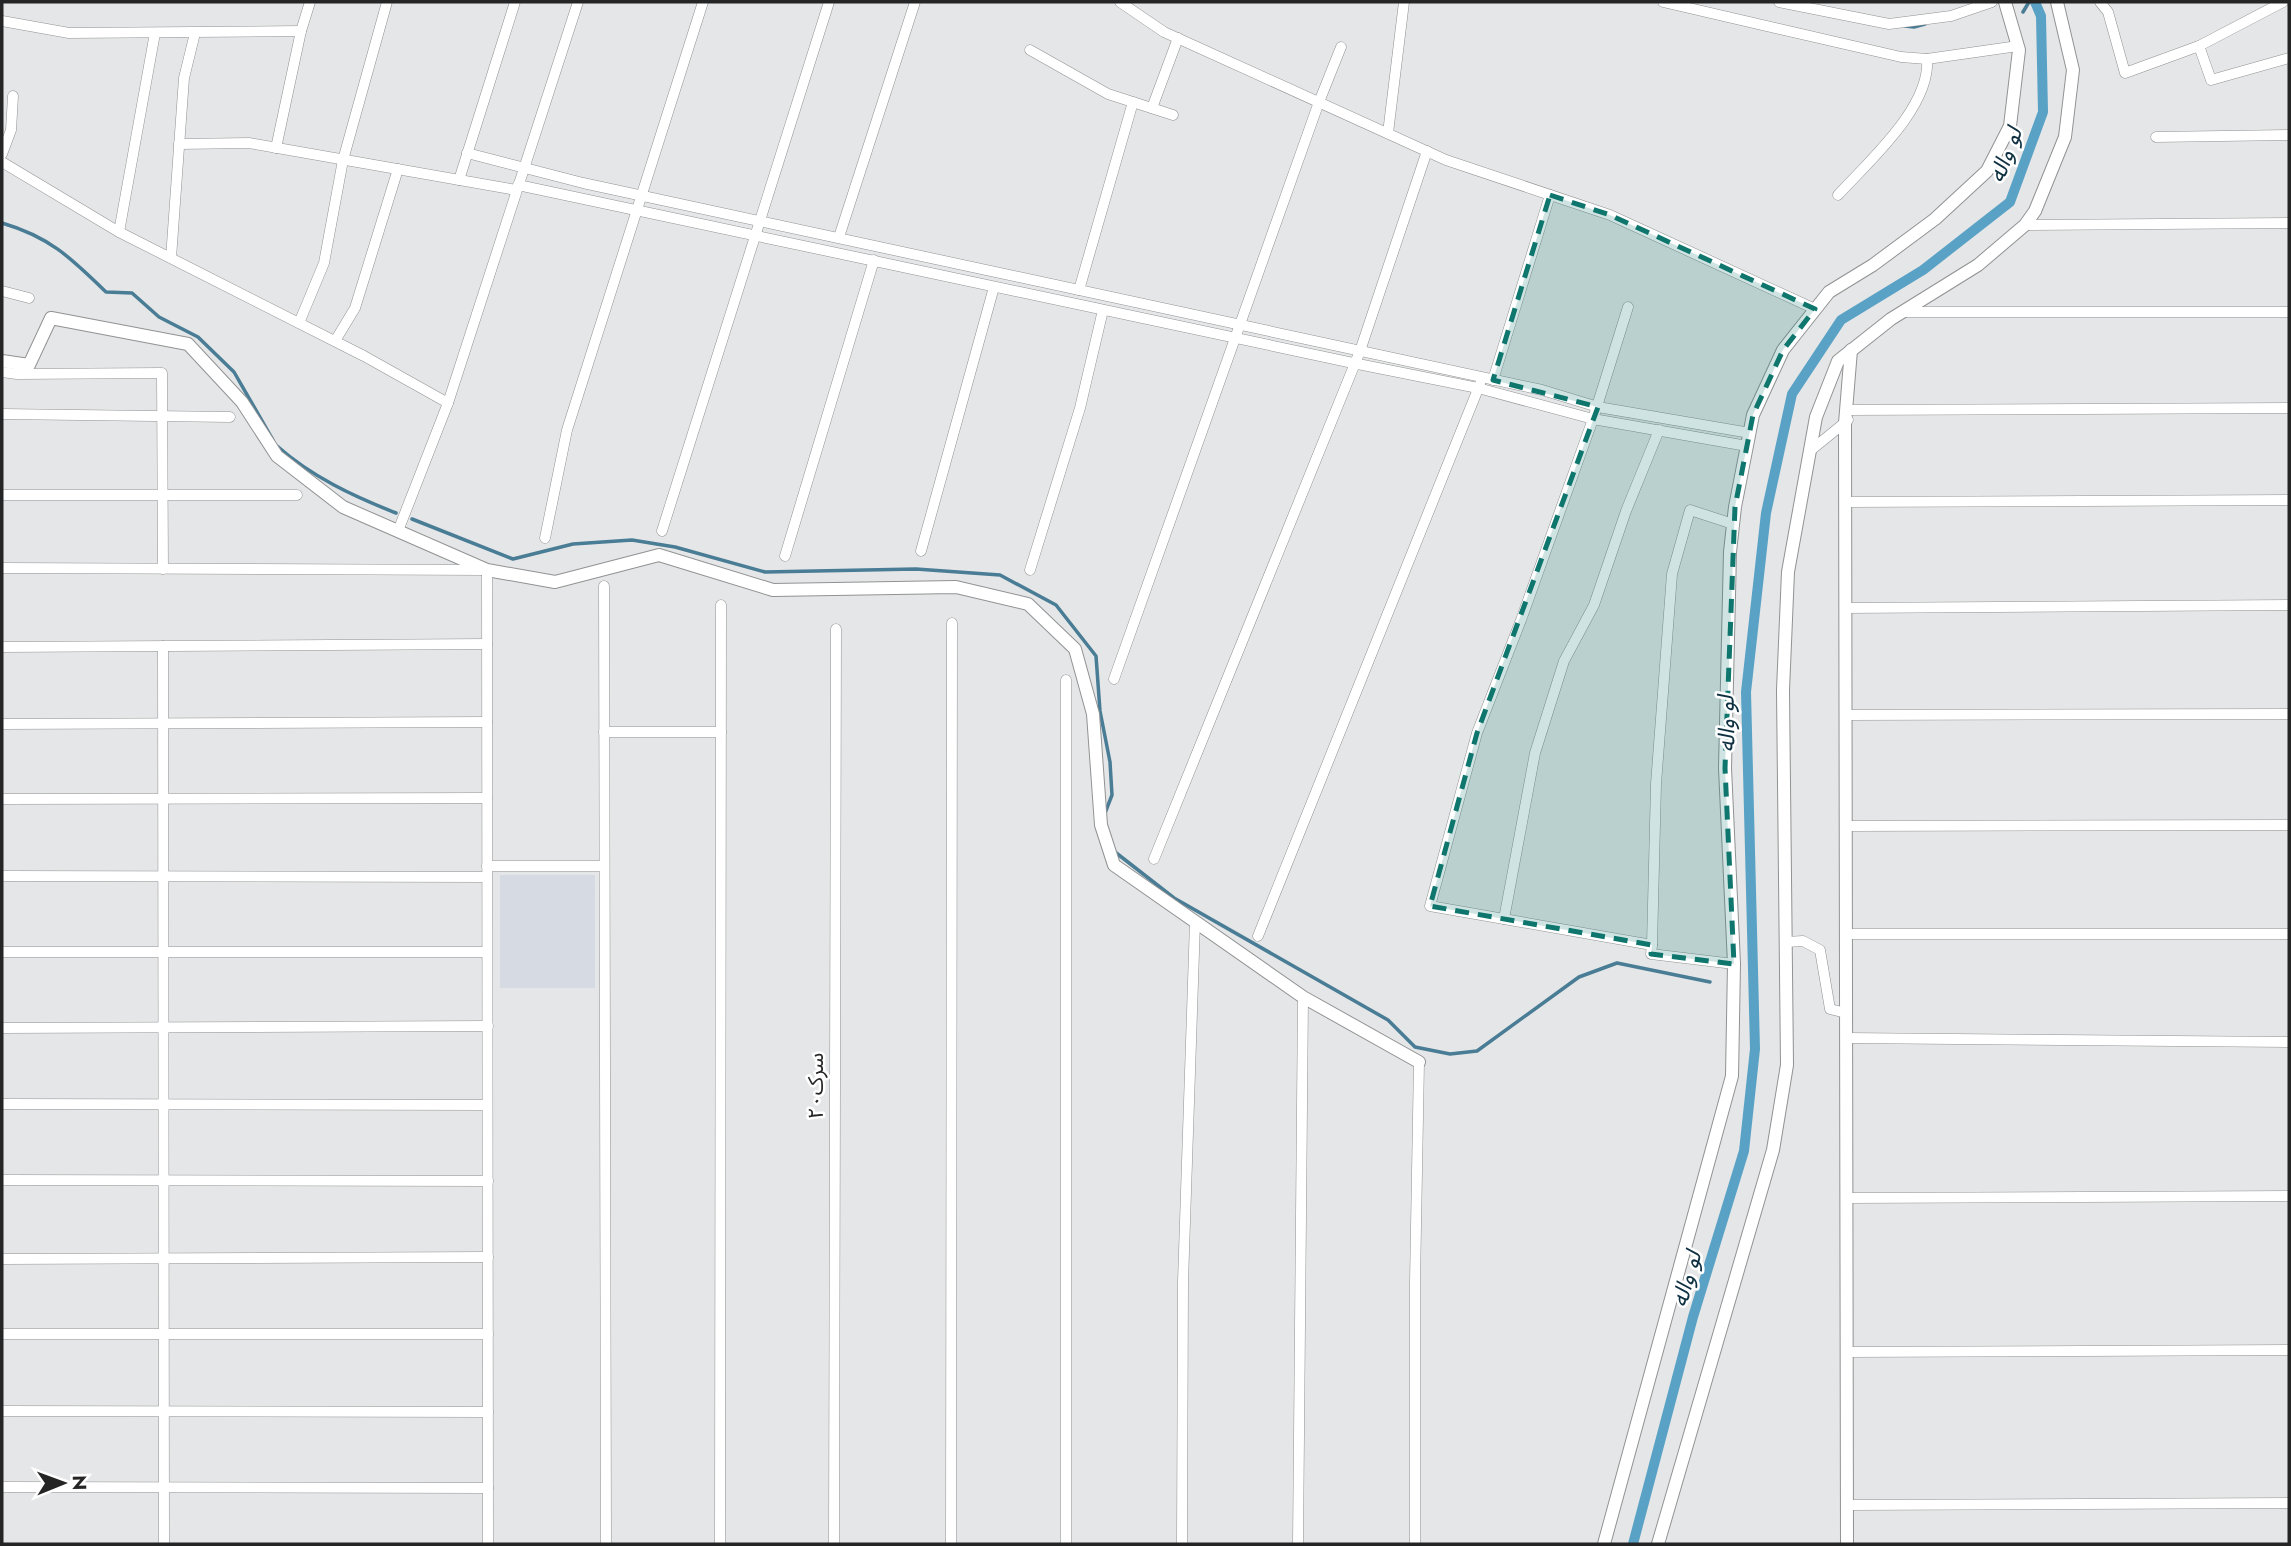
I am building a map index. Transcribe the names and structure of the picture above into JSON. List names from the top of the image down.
{
  "streets": {
    "street": ["سرک۲۰"]
  },
  "water": ["لو واله"],
  "north": "right"
}
